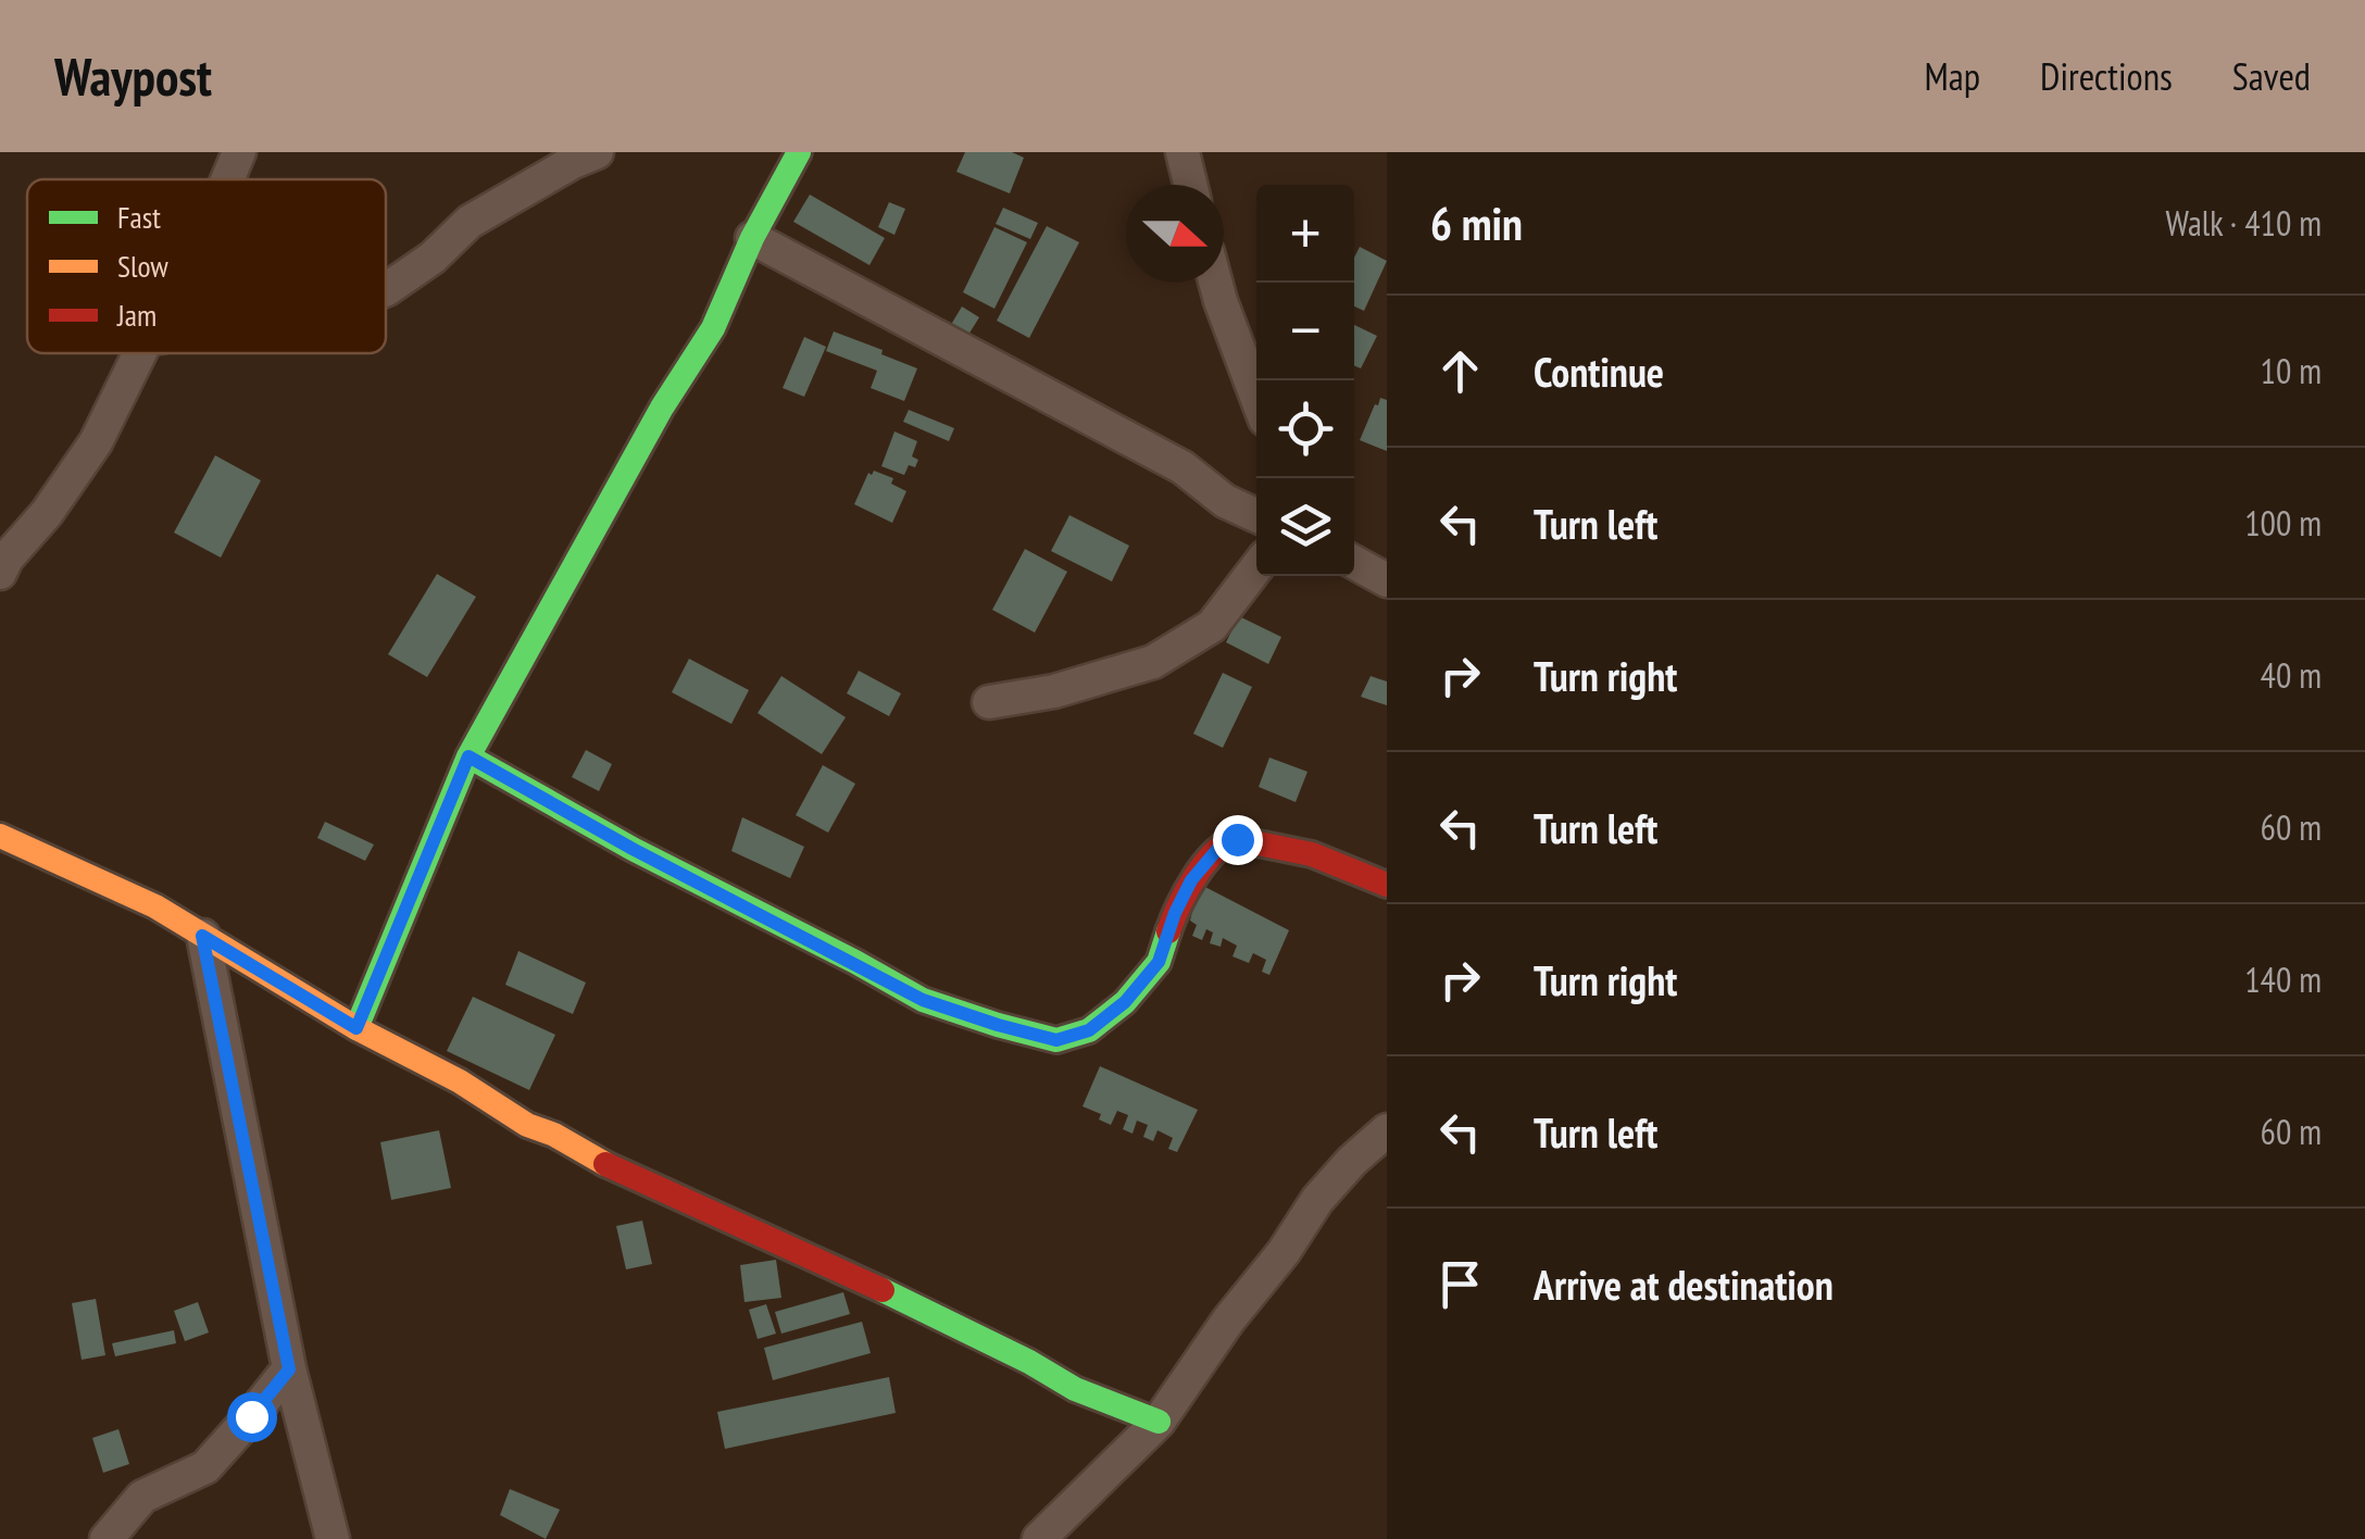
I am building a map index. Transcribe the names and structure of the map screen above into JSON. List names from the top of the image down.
{
  "legend": ["Fast", "Slow", "Jam"],
  "north": "right",
  "page": {
    "header": "Waypost",
    "nav": ["Map", "Directions", "Saved"],
    "heading": ["6 min", "Walk · 410 m"],
    "map_buttons": ["+", "−"],
    "list": [
      ["Continue", "10 m"],
      ["Turn left", "100 m"],
      ["Turn right", "40 m"],
      ["Turn left", "60 m"],
      ["Turn right", "140 m"],
      ["Turn left", "60 m"],
      "Arrive at destination"
    ]
  }
}
